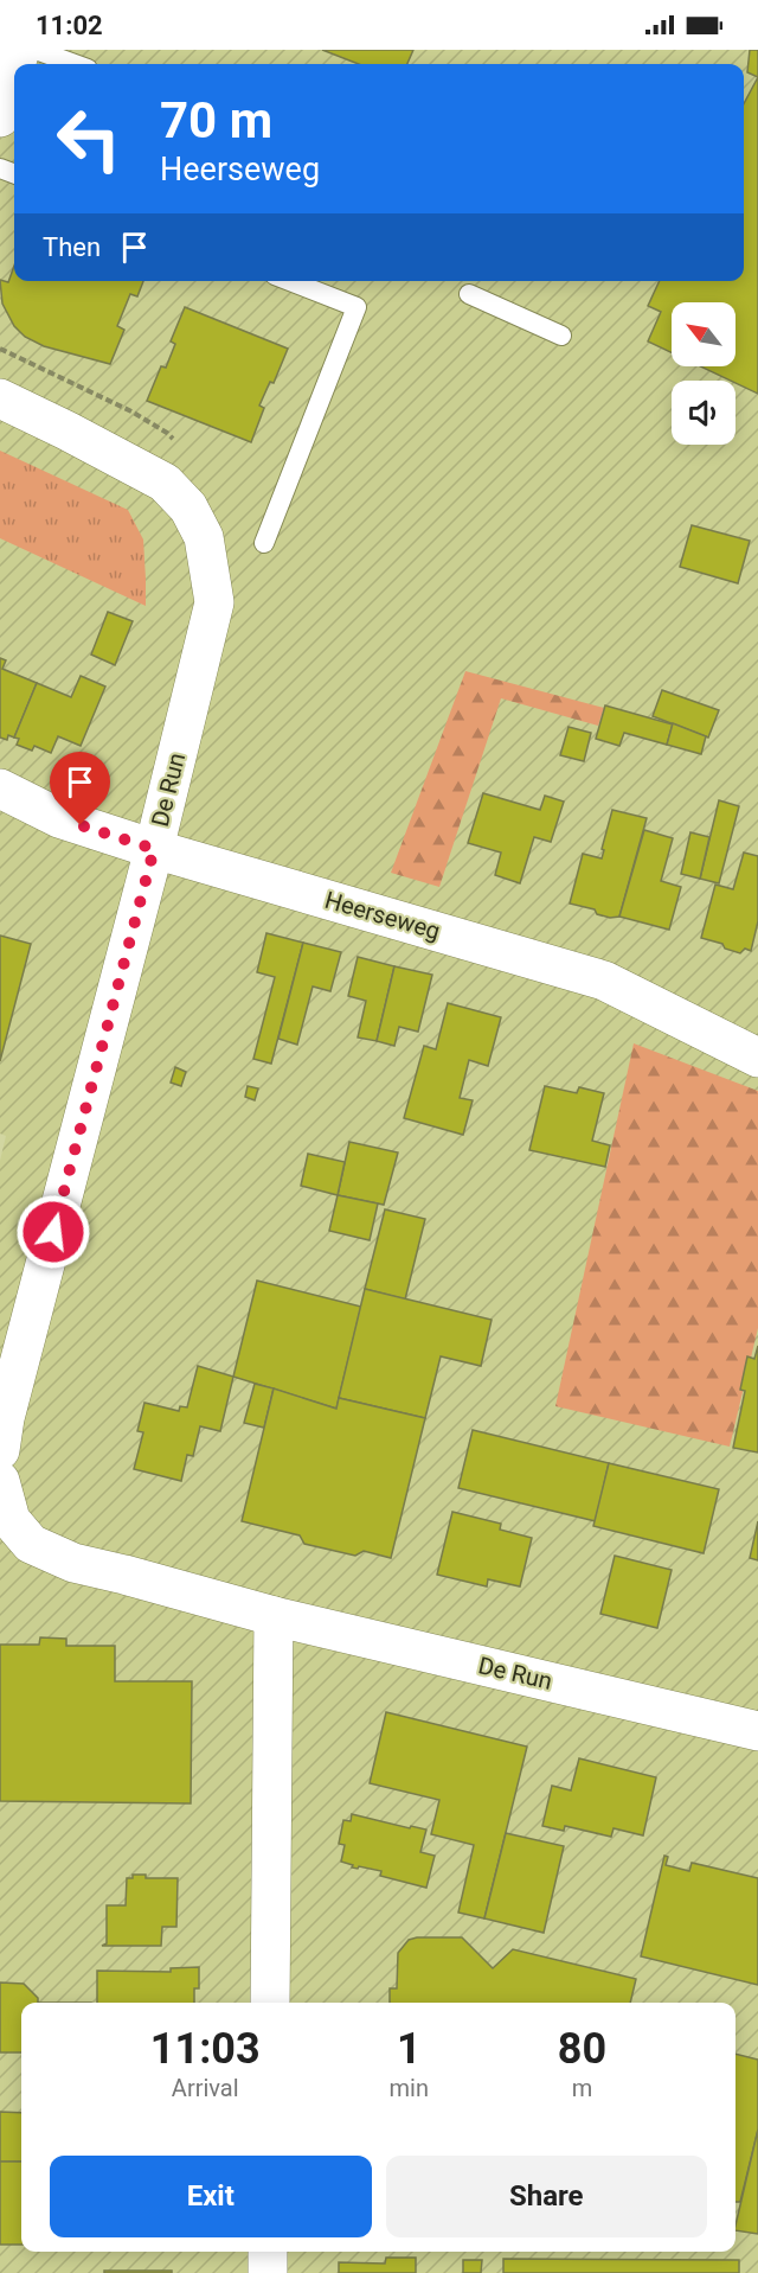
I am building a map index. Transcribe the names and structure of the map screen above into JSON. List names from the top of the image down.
{
  "streets": {
    "street": ["De Run", "Heerseweg"]
  },
  "crossings": [
    ["De Run", "Heerseweg"]
  ],
  "north": "top left",
  "page": {
    "status": "11:02",
    "turn": ["70 m", "Heerseweg"],
    "then": "Then",
    "eta": [
      "11:03",
      "Arrival",
      "1",
      "min",
      "80",
      "m"
    ],
    "buttons": ["Exit", "Share"]
  }
}
